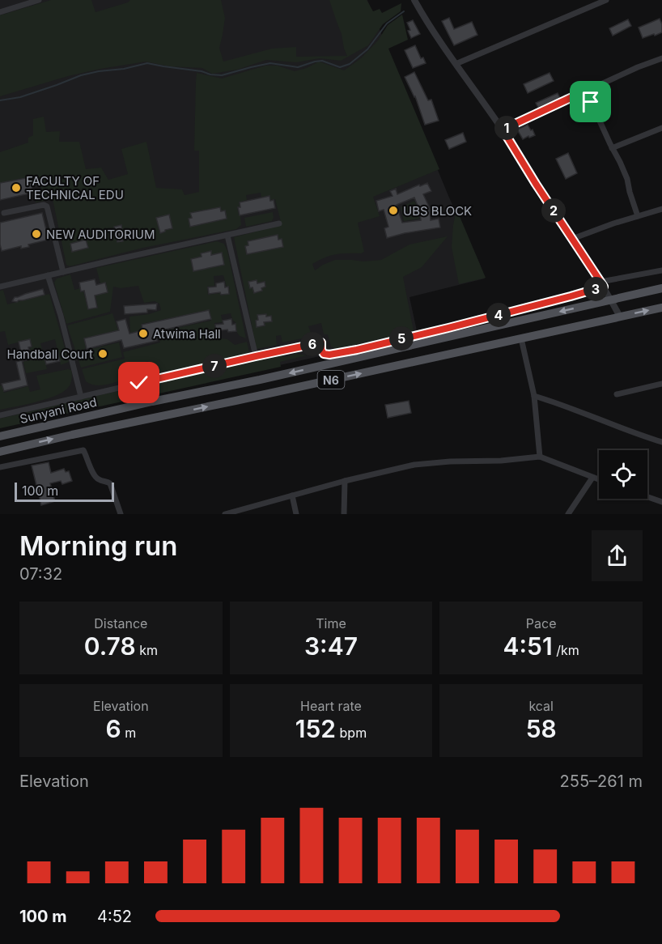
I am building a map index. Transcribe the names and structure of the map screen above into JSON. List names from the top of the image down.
{
  "streets": {
    "main road": ["N6", "Sunyani Road"]
  },
  "places": [
    "FACULTY OF TECHNICAL EDU",
    "UBS BLOCK",
    "NEW AUDITORIUM",
    "Atwima Hall",
    "Handball Court"
  ],
  "scale_bar": "100 m",
  "page": {
    "pins": [
      "1",
      "2",
      "3",
      "4",
      "5",
      "6",
      "7"
    ],
    "scale": "100 m",
    "heading": ["Morning run", "07:32"],
    "stats": [
      ["Distance", "0.78 km"],
      ["Time", "3:47"],
      ["Pace", "4:51 /km"],
      ["Elevation", "6 m"],
      ["Heart rate", "152 bpm"],
      ["kcal", "58"]
    ],
    "chart": ["Elevation", "255–261 m"],
    "list": [
      {
        "name": "100 m",
        "note": "4:52"
      }
    ]
  }
}
